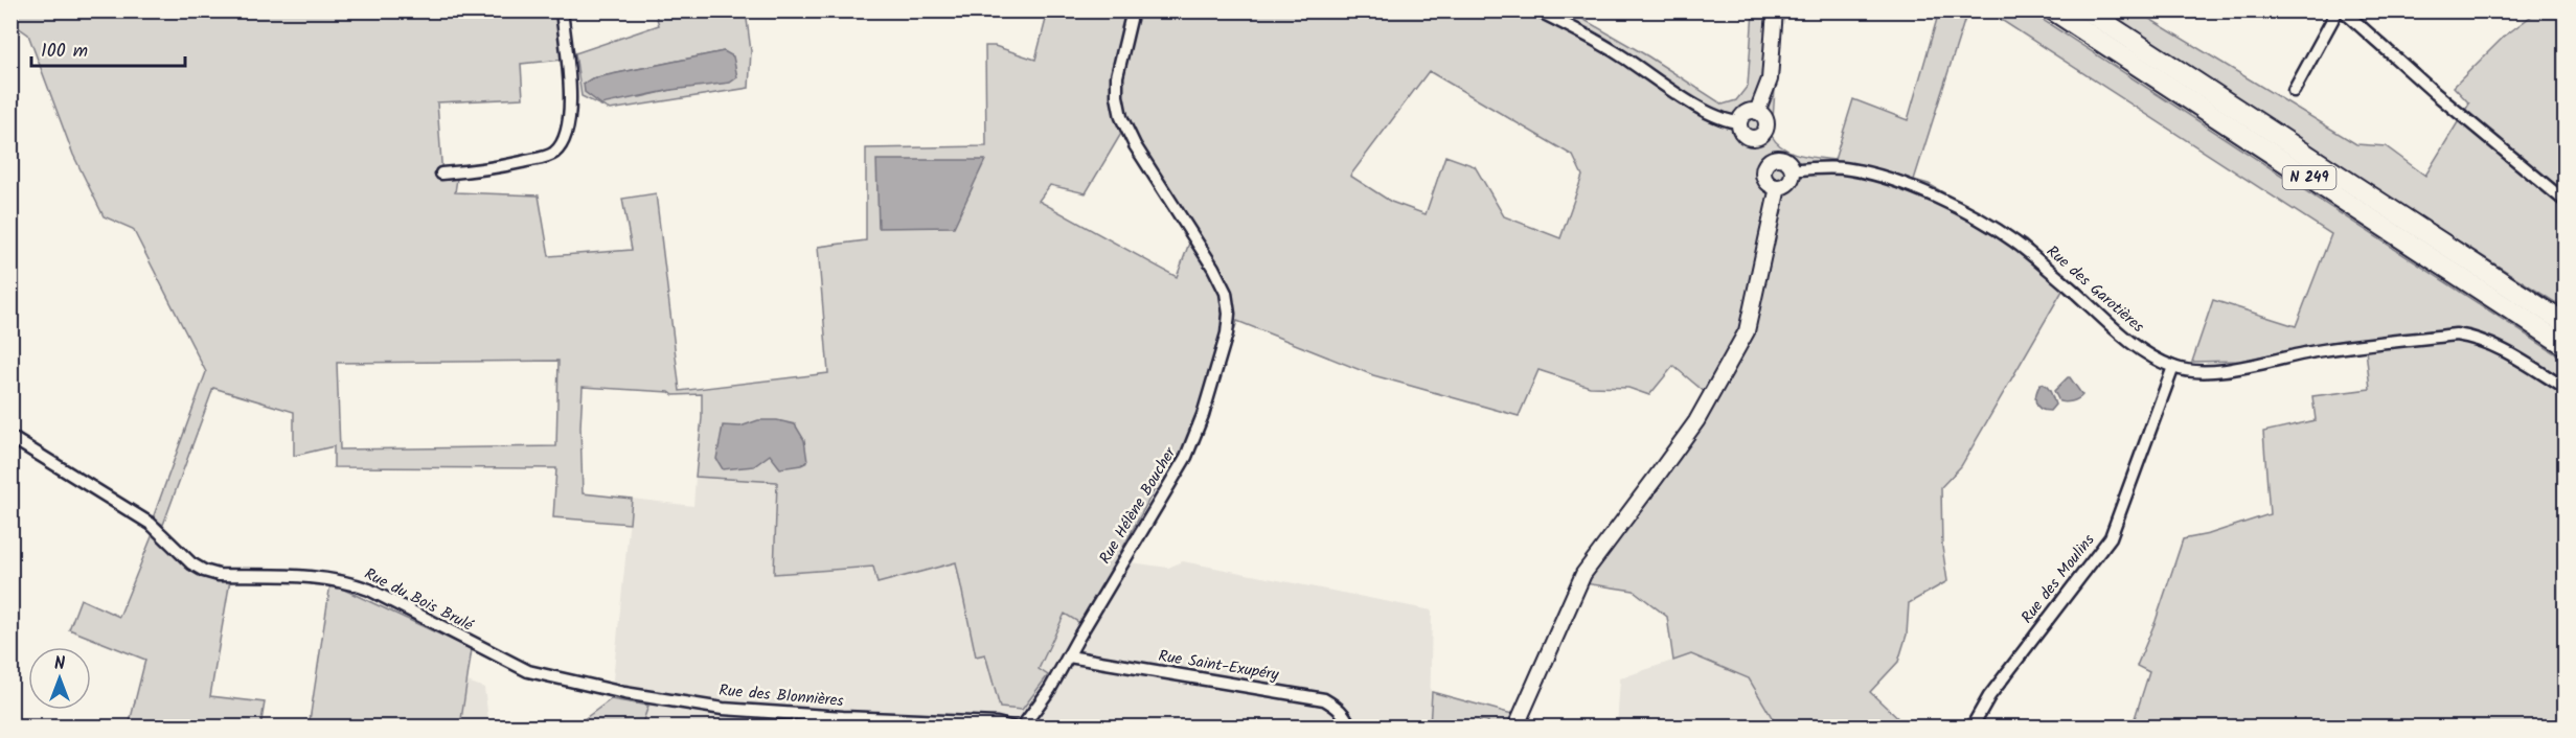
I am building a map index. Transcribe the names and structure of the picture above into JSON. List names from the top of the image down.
{
  "streets": {
    "highway": ["N 249"],
    "street": [
      "Rue des Garotières",
      "Rue Hélène Boucher",
      "Rue des Moulins",
      "Rue du Bois Brulé",
      "Rue Saint-Exupéry",
      "Rue des Blonnières"
    ]
  },
  "crossings": [
    ["Rue des Garotières", "Rue des Moulins"],
    ["Rue Hélène Boucher", "Rue Saint-Exupéry"],
    ["Rue du Bois Brulé", "Rue des Blonnières"]
  ],
  "scale_bar": "100 m",
  "north": "top"
}
